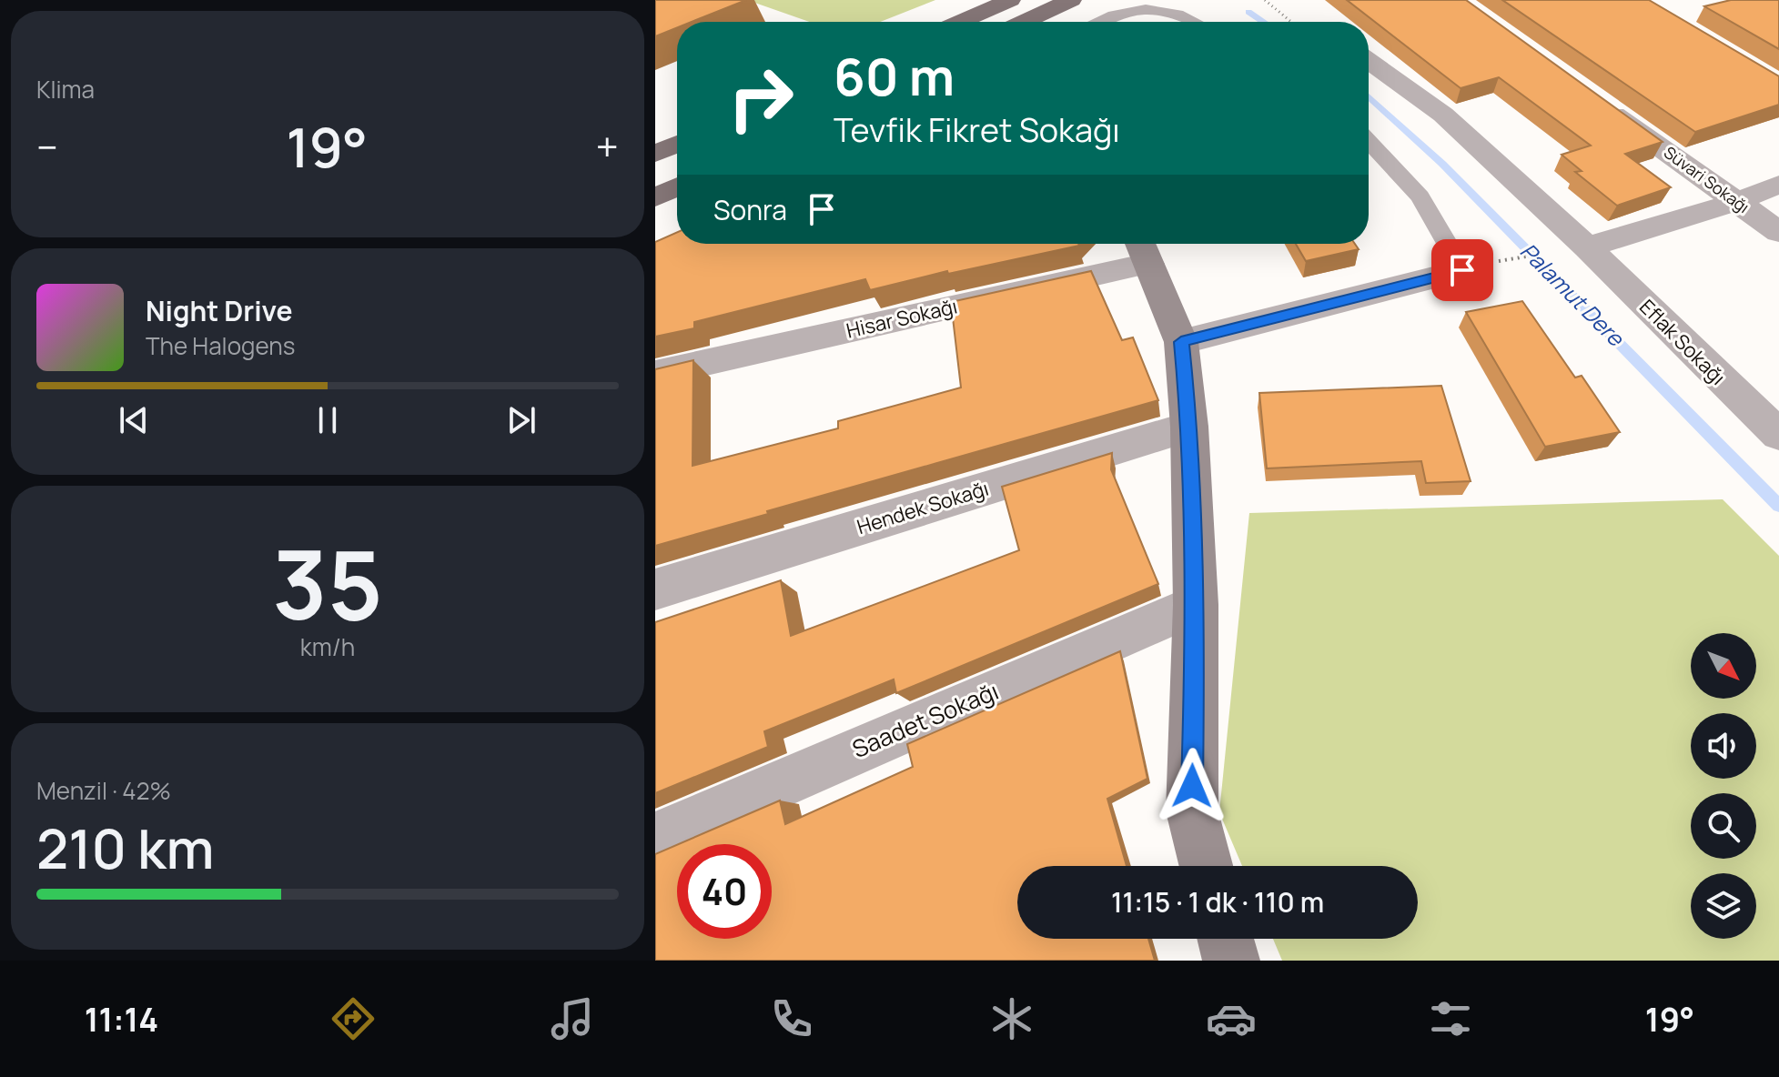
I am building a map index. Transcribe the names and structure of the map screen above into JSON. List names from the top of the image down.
{
  "streets": {
    "street": [
      "Süvari Sokağı",
      "Hisar Sokağı",
      "Eflak Sokağı",
      "Hendek Sokağı",
      "Saadet Sokağı"
    ]
  },
  "water": ["Palamut Dere"],
  "north": "bottom right",
  "page": {
    "tile": [
      "Klima",
      ["35", "km/h"],
      ["Menzil · 42%", "210 km"]
    ],
    "turn": ["60 m", "Tevfik Fikret Sokağı"],
    "heat": ["−", "19°", "+"],
    "then": "Sonra",
    "song": ["Night Drive", "The Halogens"],
    "limit": "40",
    "trip": "11:15 · 1 dk · 110 m",
    "tabs": ["11:14", "19°"]
  }
}
